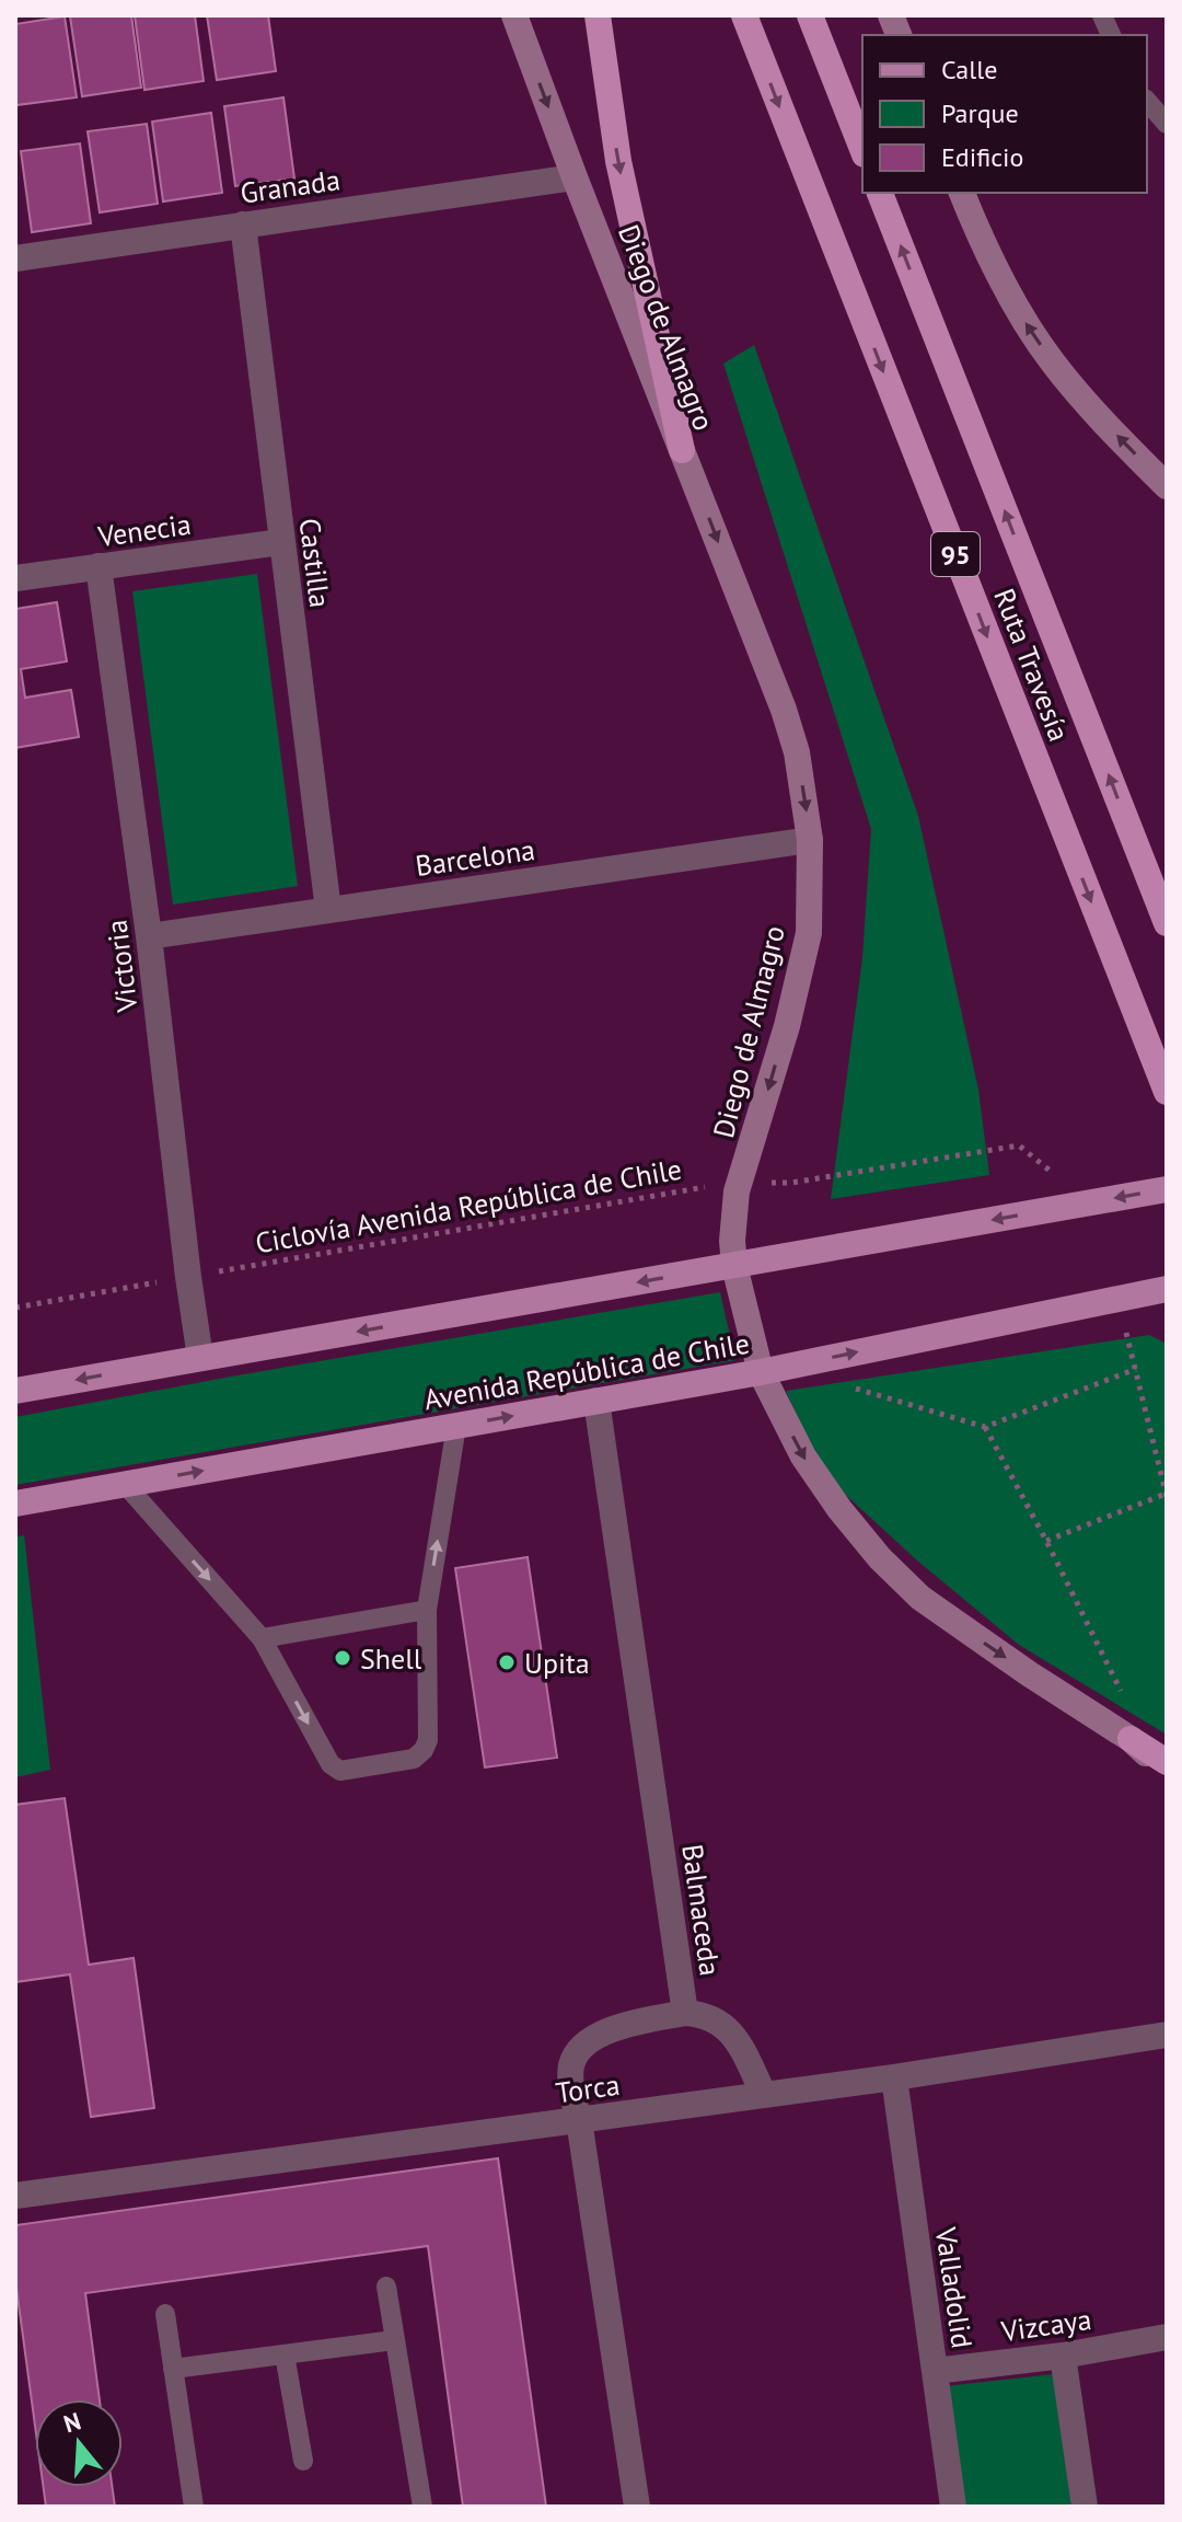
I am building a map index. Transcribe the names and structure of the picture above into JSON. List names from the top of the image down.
{
  "streets": {
    "highway": ["95", "Ruta Travesía"],
    "main road": ["Diego de Almagro", "Avenida República de Chile"],
    "street": [
      "Granada",
      "Venecia",
      "Castilla",
      "Barcelona",
      "Victoria",
      "Balmaceda",
      "Torca",
      "Valladolid",
      "Vizcaya"
    ],
    "path": ["Ciclovía Avenida República de Chile"]
  },
  "crossings": [
    ["Granada", "Diego de Almagro"],
    ["Granada", "Castilla"],
    ["Diego de Almagro", "Barcelona"],
    ["Diego de Almagro", "Ciclovía Avenida República de Chile"],
    ["Diego de Almagro", "Avenida República de Chile"],
    ["Venecia", "Castilla"],
    ["Venecia", "Victoria"],
    ["Castilla", "Barcelona"],
    ["Barcelona", "Victoria"],
    ["Victoria", "Ciclovía Avenida República de Chile"],
    ["Avenida República de Chile", "Balmaceda"],
    ["Balmaceda", "Torca"],
    ["Torca", "Valladolid"],
    ["Valladolid", "Vizcaya"]
  ],
  "one_way": ["Diego de Almagro"],
  "places": ["Shell", "Upita"],
  "legend": ["Calle", "Parque", "Edificio"],
  "north": "top"
}
